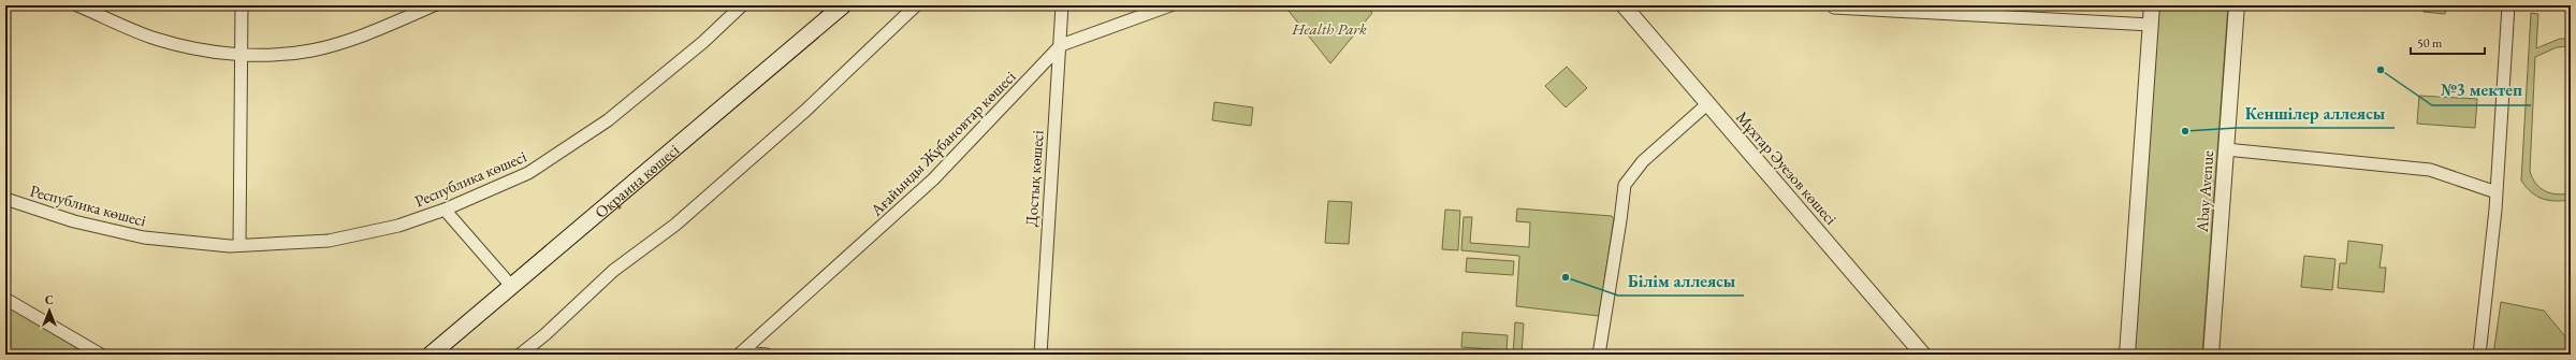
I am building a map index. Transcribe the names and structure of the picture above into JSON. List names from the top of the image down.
{
  "streets": {
    "main road": ["Окраина көшесі"],
    "street": [
      "Ағайынды Жұбановтар көшесі",
      "Мұхтар Әуезов көшесі",
      "Республика көшесі",
      "Достық көшесі",
      "Abay Avenue"
    ]
  },
  "crossings": [
    ["Ағайынды Жұбановтар көшесі", "Достық көшесі"]
  ],
  "parks": ["Health Park"],
  "places": ["№3 мектеп", "Кеншілер аллеясы", "Білім аллеясы"],
  "scale_bar": "50 m",
  "north": "top"
}
